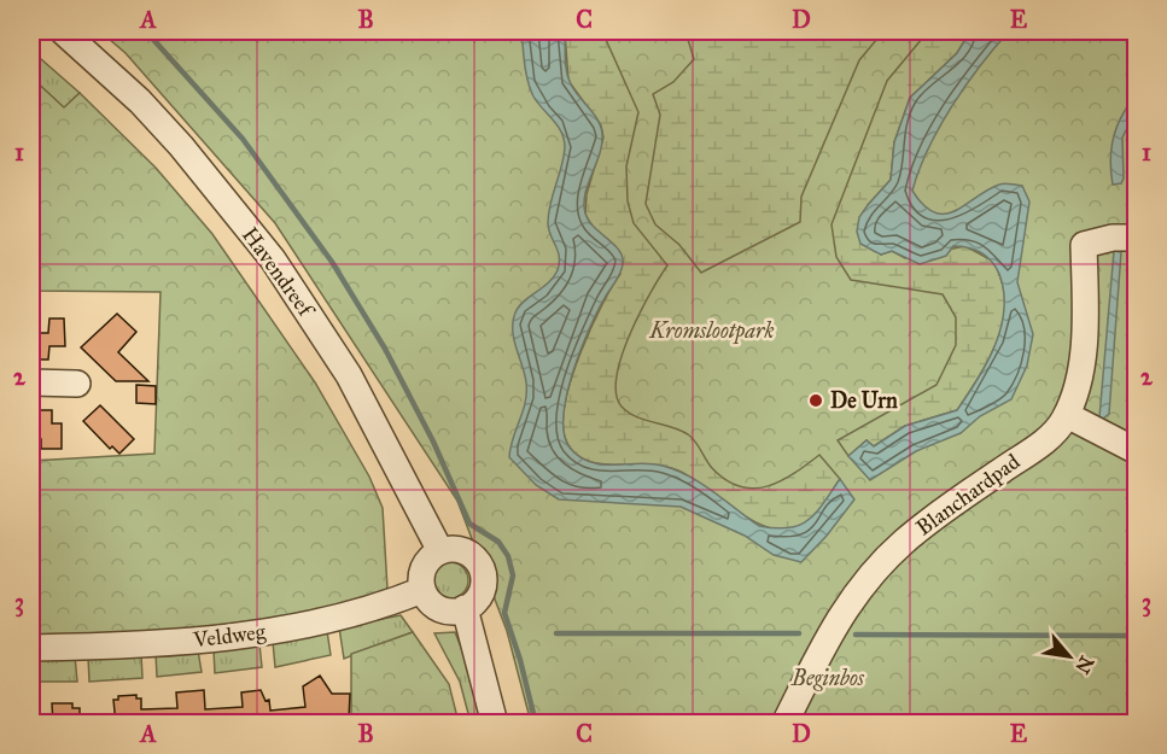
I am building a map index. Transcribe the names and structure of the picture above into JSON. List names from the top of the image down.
{
  "streets": {
    "street": ["Havendreef", "Blanchardpad", "Veldweg"]
  },
  "crossings": [
    ["Havendreef", "Veldweg"]
  ],
  "parks": ["Kromslootpark", "Beginbos"],
  "places": ["De Urn"],
  "north": "bottom right",
  "grid": {
    "columns": [
      "A",
      "B",
      "C",
      "D",
      "E"
    ],
    "rows": ["1", "2", "3"]
  }
}
